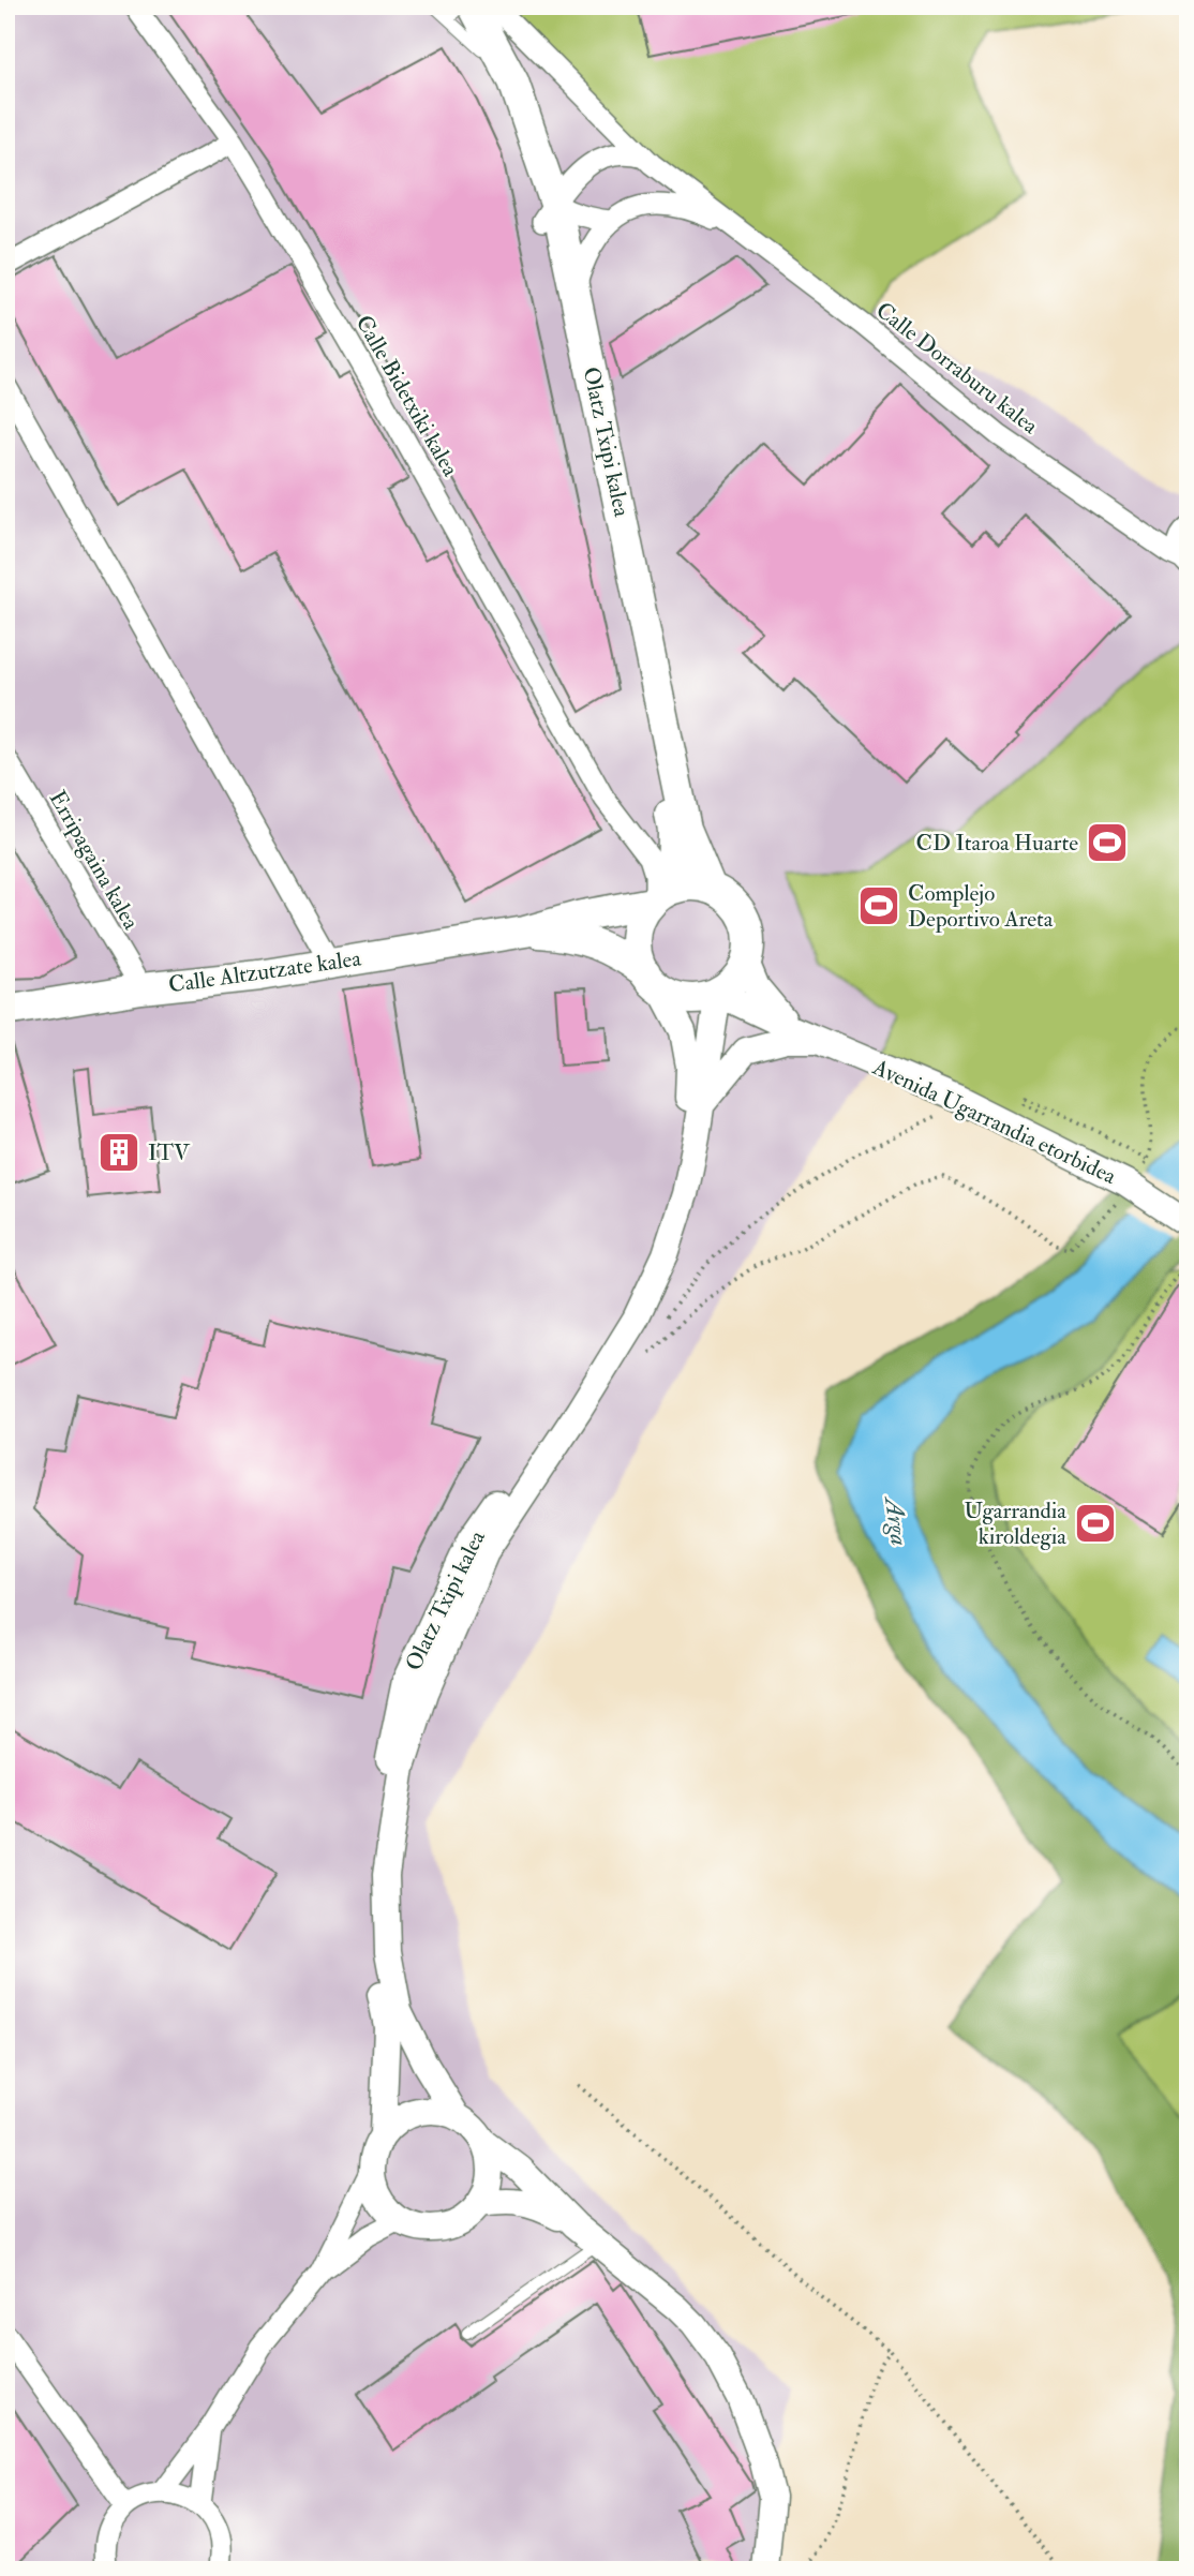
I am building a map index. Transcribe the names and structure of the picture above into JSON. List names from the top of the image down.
{
  "streets": {
    "main road": ["Olatz Txipi kalea", "Calle Altzutzate kalea"],
    "street": [
      "Calle Dorraburu kalea",
      "Calle Bidetxiki kalea",
      "Erripagaina kalea",
      "Avenida Ugarrandia etorbidea"
    ]
  },
  "crossings": [
    ["Calle Bidetxiki kalea", "Olatz Txipi kalea"],
    ["Calle Bidetxiki kalea", "Avenida Ugarrandia etorbidea"],
    ["Olatz Txipi kalea", "Avenida Ugarrandia etorbidea"],
    ["Erripagaina kalea", "Calle Altzutzate kalea"]
  ],
  "water": ["Arga"],
  "places": {
    "sports": ["CD Itaroa Huarte", "Complejo Deportivo Areta", "Ugarrandia kiroldegia"],
    "building": ["ITV"]
  }
}
